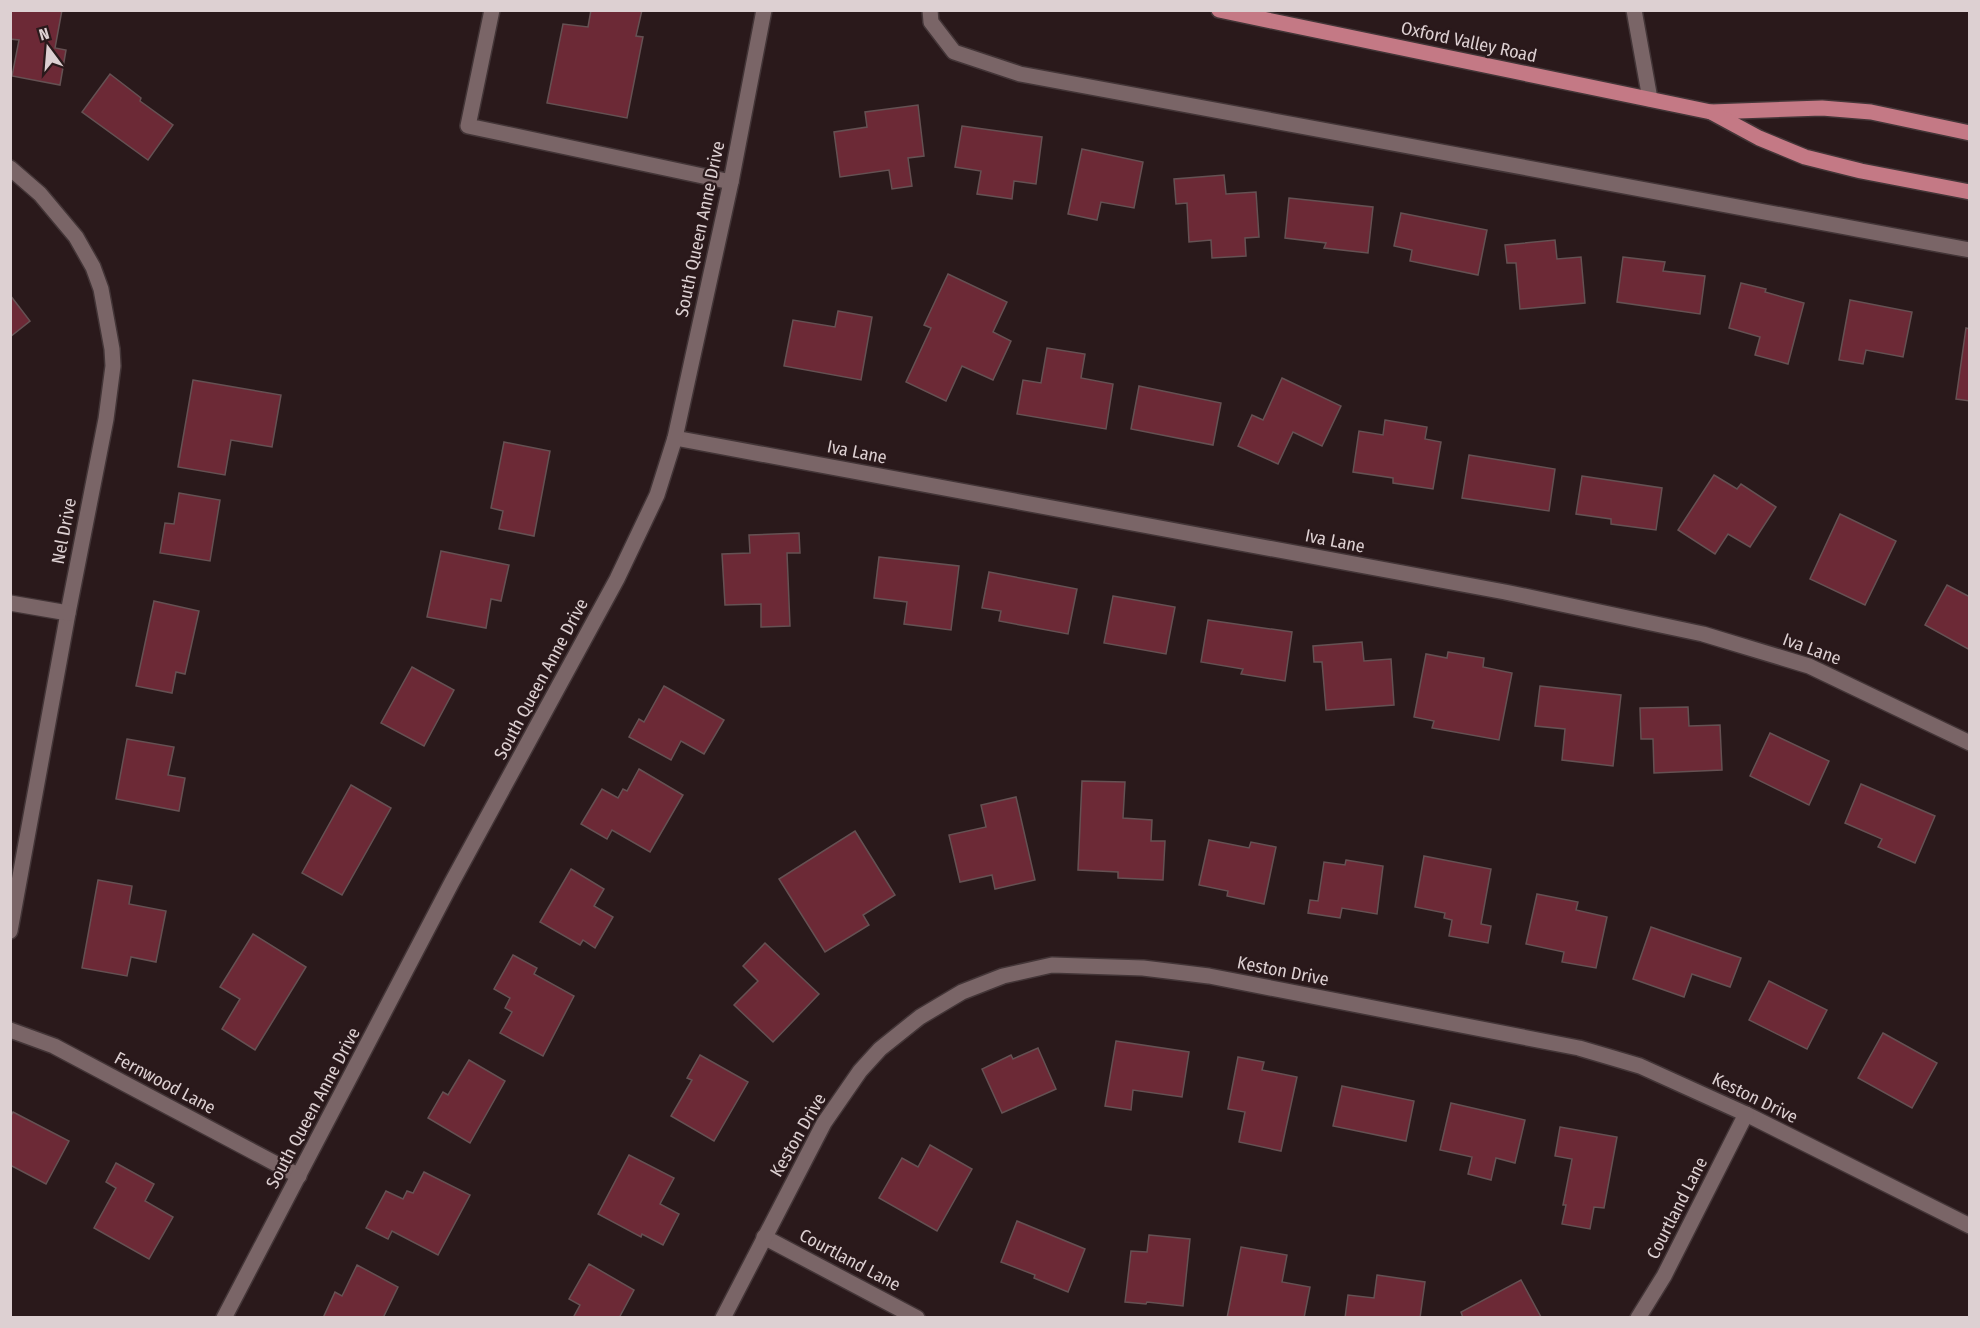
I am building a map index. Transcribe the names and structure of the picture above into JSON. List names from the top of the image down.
{
  "streets": {
    "main road": ["Oxford Valley Road"],
    "street": [
      "South Queen Anne Drive",
      "Iva Lane",
      "Nel Drive",
      "Keston Drive",
      "Fernwood Lane",
      "Courtland Lane"
    ]
  },
  "crossings": [
    ["South Queen Anne Drive", "Iva Lane"],
    ["South Queen Anne Drive", "Fernwood Lane"],
    ["Keston Drive", "Courtland Lane"]
  ],
  "north": "top"
}
